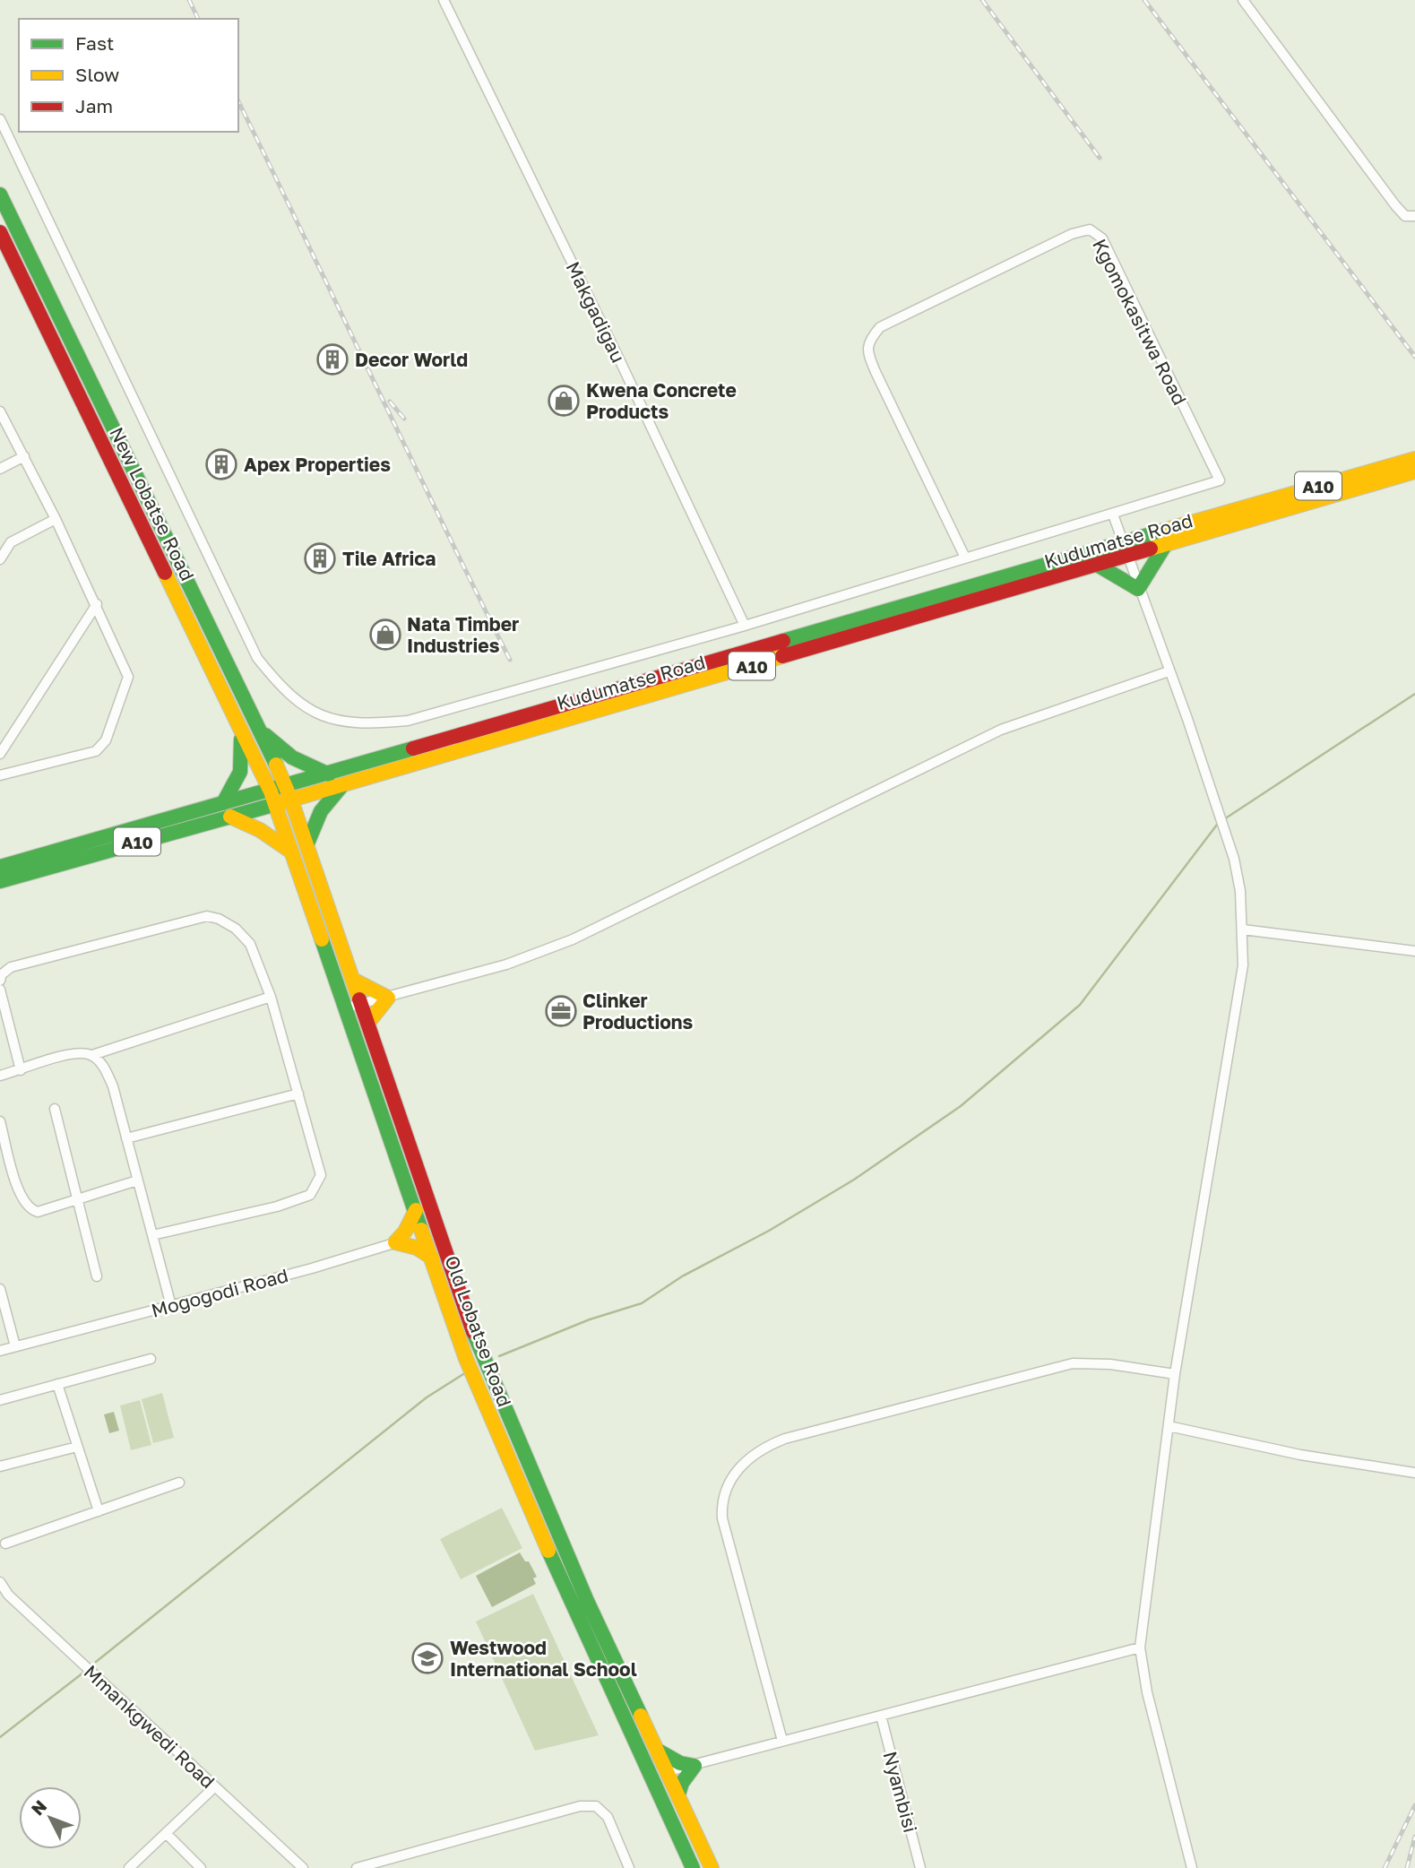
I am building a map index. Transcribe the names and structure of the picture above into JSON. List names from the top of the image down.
{
  "streets": {
    "main road": [
      "A10",
      "New Lobatse Road",
      "Kudumatse Road",
      "Old Lobatse Road"
    ],
    "street": [
      "Makgadigau",
      "Kgomokasitwa Road",
      "Mogogodi Road",
      "Mmankgwedi Road",
      "Nyambisi"
    ]
  },
  "crossings": [
    ["New Lobatse Road", "Kudumatse Road"],
    ["New Lobatse Road", "Old Lobatse Road"],
    ["Kudumatse Road", "Old Lobatse Road"],
    ["Mogogodi Road", "Old Lobatse Road"]
  ],
  "places": {
    "building": ["Decor World", "Apex Properties", "Tile Africa"],
    "shop": ["Kwena Concrete Products", "Nata Timber Industries"],
    "office": ["Clinker Productions"],
    "school or university": ["Westwood International School"]
  },
  "legend": ["Fast", "Slow", "Jam"],
  "north": "top left"
}
